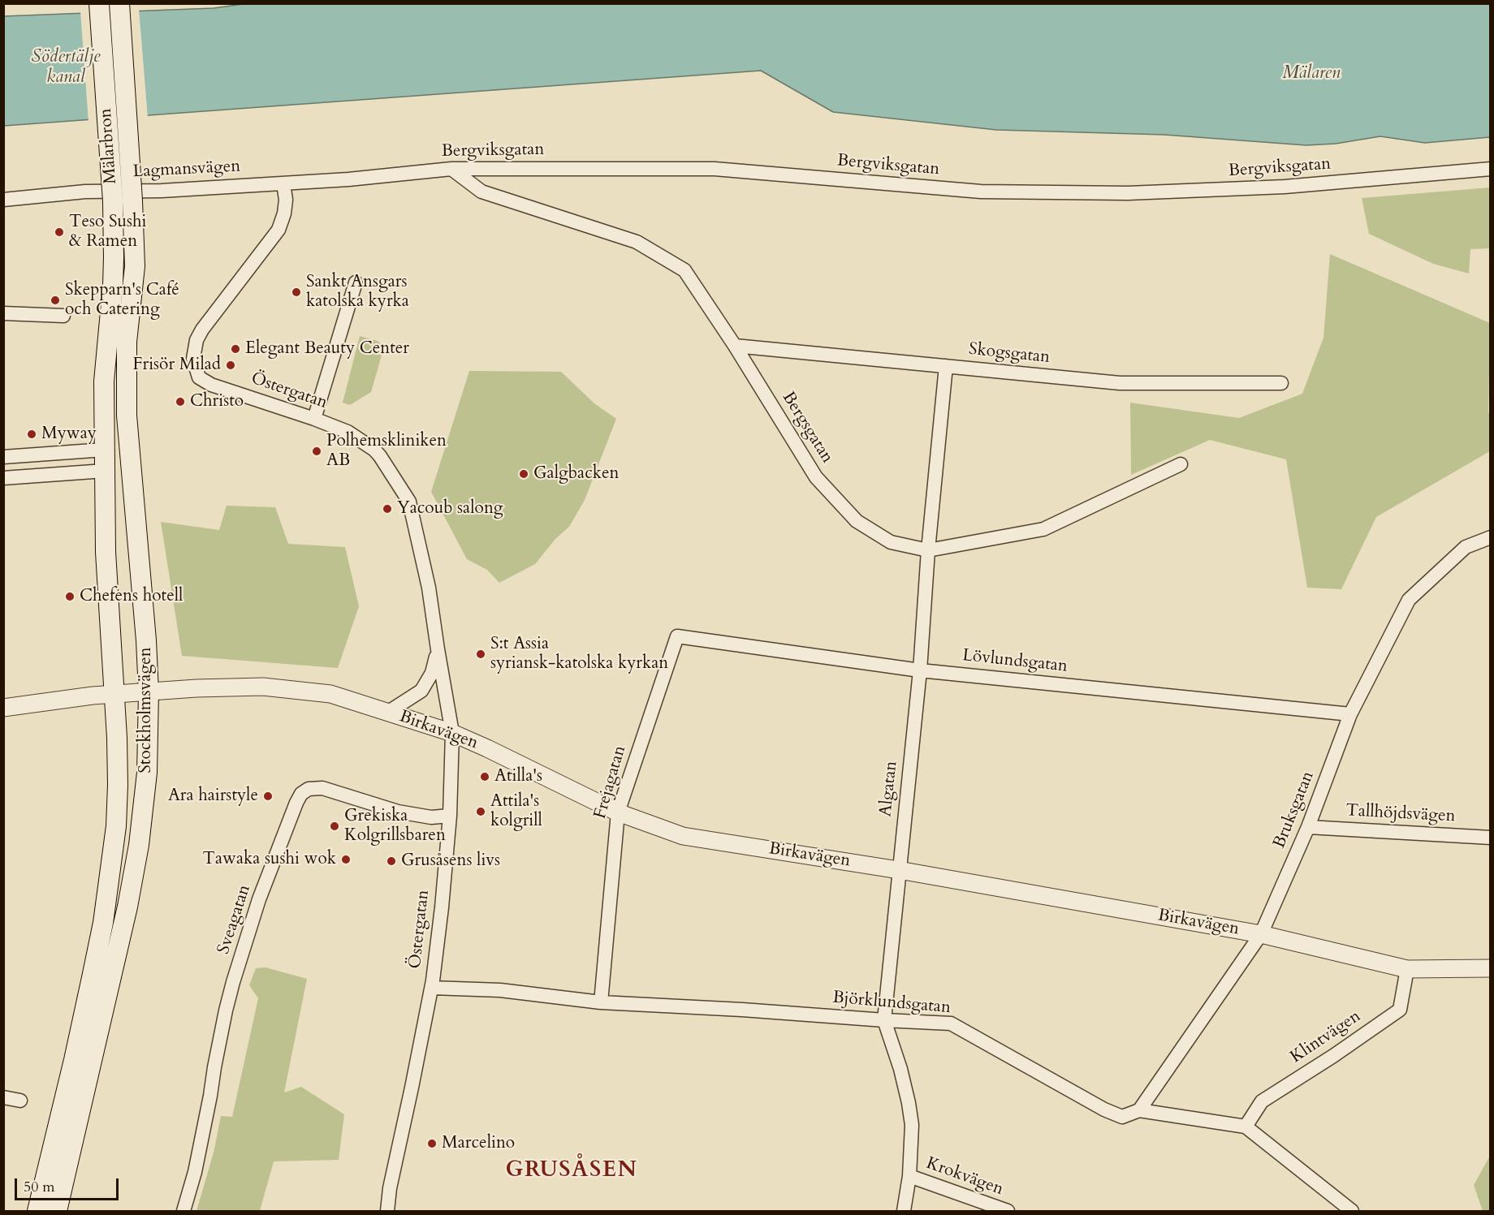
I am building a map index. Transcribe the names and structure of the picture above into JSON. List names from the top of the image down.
{
  "streets": {
    "main road": ["Mälarbron", "Stockholmsvägen"],
    "street": [
      "Bergviksgatan",
      "Lagmansvägen",
      "Skogsgatan",
      "Östergatan",
      "Bergsgatan",
      "Lövlundsgatan",
      "Birkavägen",
      "Frejagatan",
      "Algatan",
      "Bruksgatan",
      "Tallhöjdsvägen",
      "Sveagatan",
      "Björklundsgatan",
      "Klintvägen",
      "Krokvägen"
    ]
  },
  "crossings": [
    ["Mälarbron", "Stockholmsvägen"],
    ["Bergviksgatan", "Lagmansvägen"],
    ["Bergviksgatan", "Östergatan"],
    ["Bergviksgatan", "Bergsgatan"],
    ["Lagmansvägen", "Östergatan"],
    ["Skogsgatan", "Bergsgatan"],
    ["Skogsgatan", "Algatan"],
    ["Östergatan", "Birkavägen"],
    ["Östergatan", "Sveagatan"],
    ["Östergatan", "Björklundsgatan"],
    ["Bergsgatan", "Algatan"],
    ["Lövlundsgatan", "Frejagatan"],
    ["Lövlundsgatan", "Algatan"],
    ["Lövlundsgatan", "Bruksgatan"],
    ["Stockholmsvägen", "Birkavägen"],
    ["Birkavägen", "Frejagatan"],
    ["Birkavägen", "Algatan"],
    ["Birkavägen", "Bruksgatan"],
    ["Birkavägen", "Klintvägen"],
    ["Frejagatan", "Björklundsgatan"],
    ["Algatan", "Björklundsgatan"],
    ["Algatan", "Krokvägen"],
    ["Bruksgatan", "Tallhöjdsvägen"],
    ["Bruksgatan", "Björklundsgatan"],
    ["Björklundsgatan", "Klintvägen"]
  ],
  "districts": ["GRUSÅSEN"],
  "water": ["Södertälje kanal", "Mälaren"],
  "places": [
    "Teso Sushi & Ramen",
    "Sankt Ansgars katolska kyrka",
    "Skepparn's Café och Catering",
    "Elegant Beauty Center",
    "Frisör Milad",
    "Christo",
    "Myway",
    "Polhemskliniken AB",
    "Galgbacken",
    "Yacoub salong",
    "Chefens hotell",
    "S:t Assia syriansk-katolska kyrkan",
    "Atilla's",
    "Ara hairstyle",
    "Attila's kolgrill",
    "Grekiska Kolgrillsbaren",
    "Tawaka sushi wok",
    "Grusåsens livs",
    "Marcelino"
  ],
  "scale_bar": "50 m"
}
